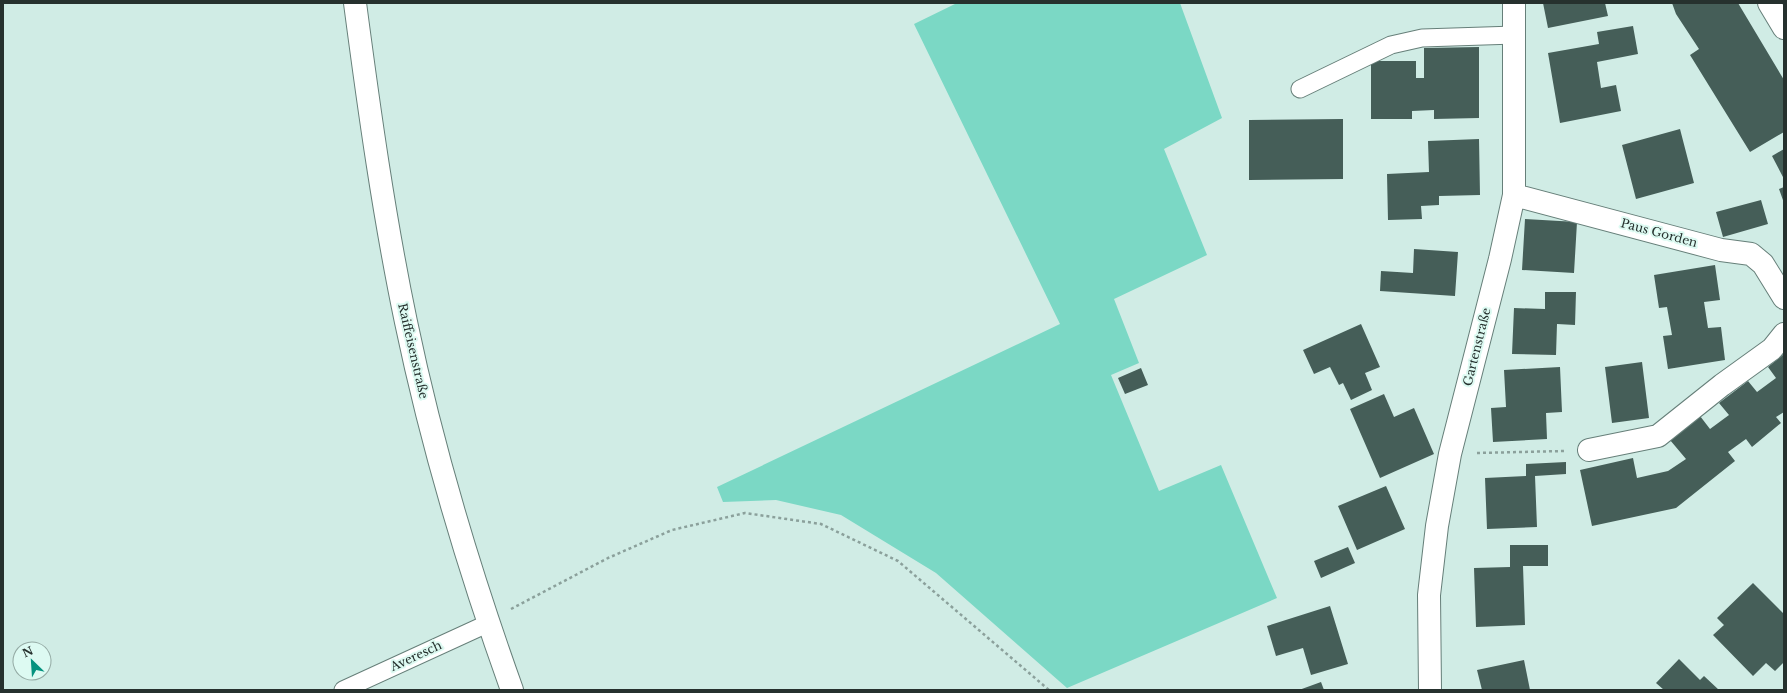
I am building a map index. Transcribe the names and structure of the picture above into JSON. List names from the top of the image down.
{
  "streets": {
    "street": ["Paus Gorden", "Gartenstraße", "Raiffeisenstraße"],
    "lane": ["Averesch"]
  },
  "crossings": [
    ["Paus Gorden", "Gartenstraße"],
    ["Raiffeisenstraße", "Averesch"]
  ],
  "north": "top left"
}
